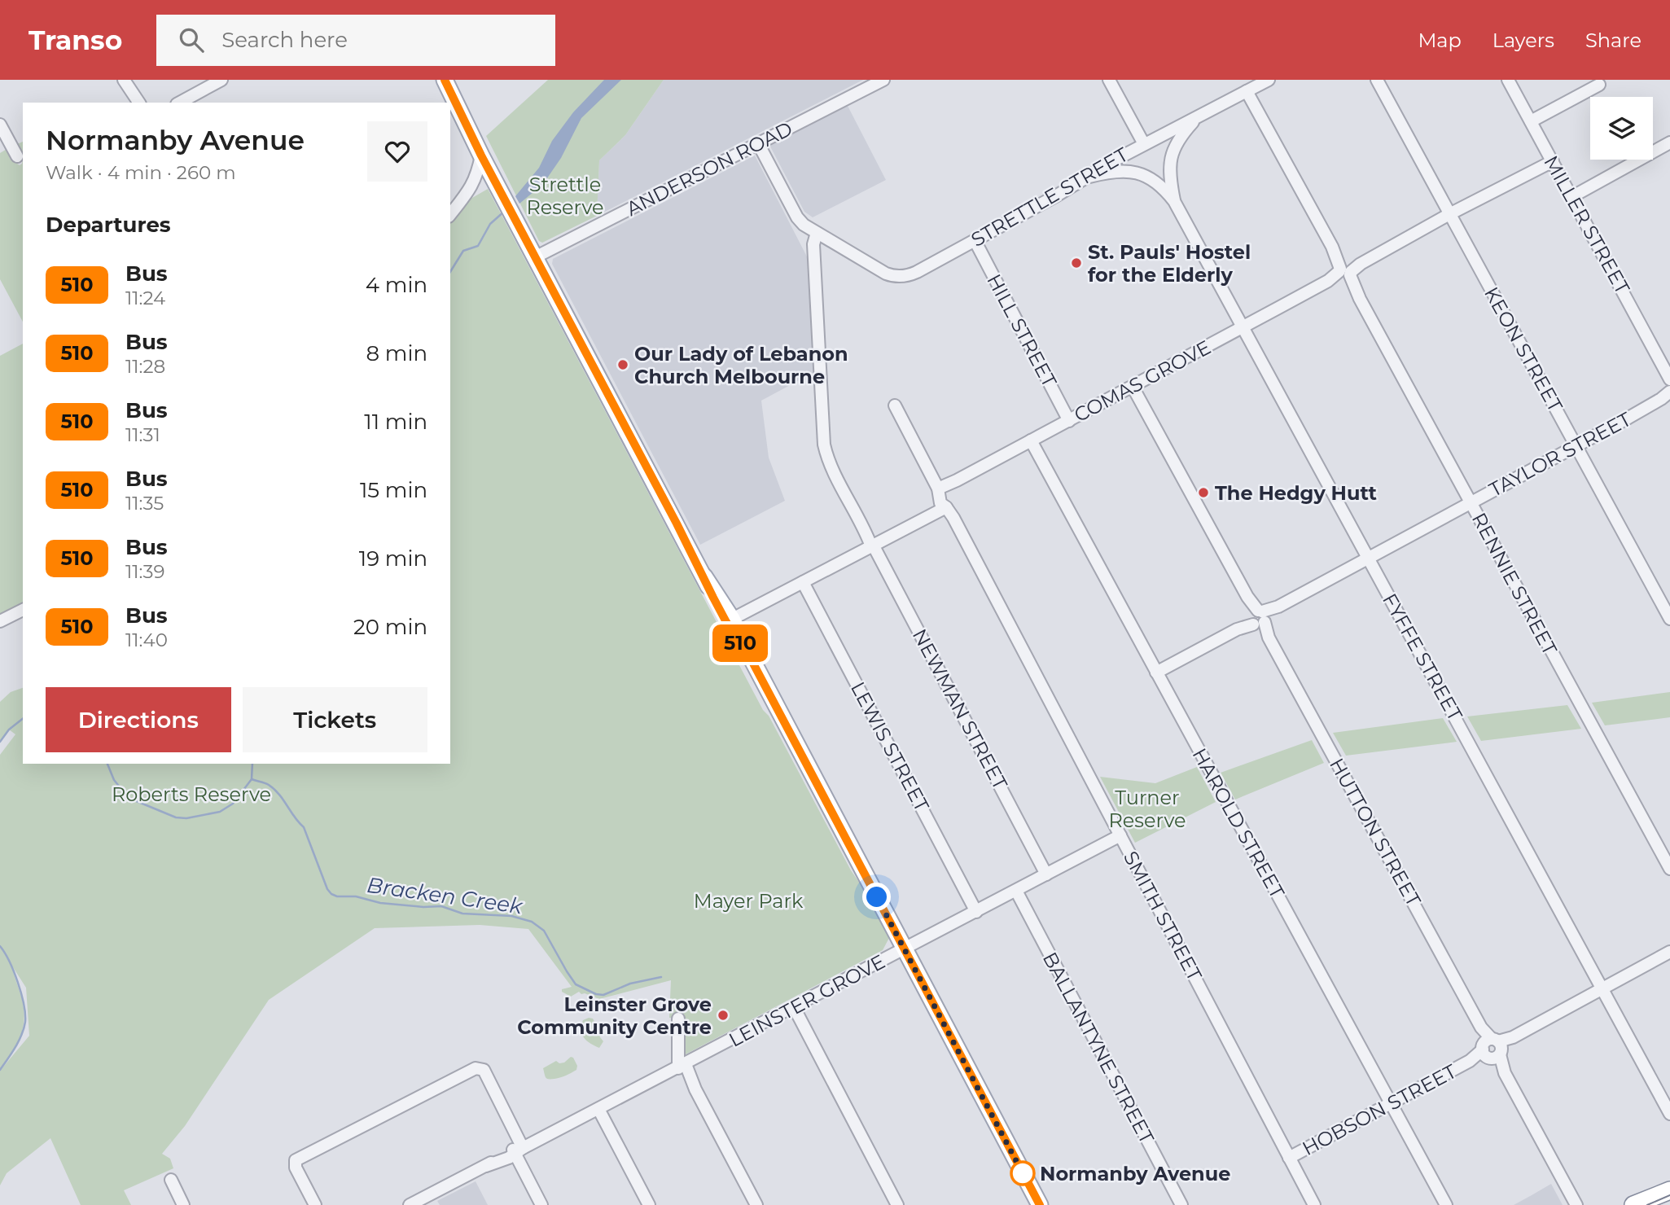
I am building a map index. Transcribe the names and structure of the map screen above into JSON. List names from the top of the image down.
{
  "streets": {
    "street": [
      "ANDERSON ROAD",
      "STRETTLE STREET",
      "MILLER STREET",
      "HILL STREET",
      "KEON STREET",
      "COMAS GROVE",
      "TAYLOR STREET",
      "RENNIE STREET",
      "FYFFE STREET",
      "NEWMAN STREET",
      "LEWIS STREET",
      "HAROLD STREET",
      "HUTTON STREET",
      "SMITH STREET",
      "LEINSTER GROVE",
      "BALLANTYNE STREET",
      "HOBSON STREET"
    ]
  },
  "crossings": [
    ["STRETTLE STREET", "HILL STREET"],
    ["STRETTLE STREET", "RENNIE STREET"],
    ["STRETTLE STREET", "FYFFE STREET"],
    ["MILLER STREET", "COMAS GROVE"],
    ["HILL STREET", "COMAS GROVE"],
    ["KEON STREET", "COMAS GROVE"],
    ["KEON STREET", "TAYLOR STREET"],
    ["COMAS GROVE", "RENNIE STREET"],
    ["COMAS GROVE", "FYFFE STREET"],
    ["COMAS GROVE", "NEWMAN STREET"],
    ["COMAS GROVE", "LEWIS STREET"],
    ["COMAS GROVE", "HAROLD STREET"],
    ["COMAS GROVE", "HUTTON STREET"],
    ["COMAS GROVE", "SMITH STREET"],
    ["TAYLOR STREET", "RENNIE STREET"],
    ["TAYLOR STREET", "FYFFE STREET"],
    ["TAYLOR STREET", "HAROLD STREET"],
    ["TAYLOR STREET", "HUTTON STREET"],
    ["FYFFE STREET", "HOBSON STREET"],
    ["NEWMAN STREET", "LEINSTER GROVE"],
    ["LEWIS STREET", "LEINSTER GROVE"],
    ["HAROLD STREET", "HOBSON STREET"],
    ["HUTTON STREET", "HOBSON STREET"],
    ["SMITH STREET", "LEINSTER GROVE"],
    ["SMITH STREET", "HOBSON STREET"],
    ["LEINSTER GROVE", "BALLANTYNE STREET"]
  ],
  "water": ["Bracken Creek"],
  "parks": [
    "Strettle Reserve",
    "Roberts Reserve",
    "Turner Reserve",
    "Mayer Park"
  ],
  "places": [
    "St. Pauls' Hostel for the Elderly",
    "Our Lady of Lebanon Church Melbourne",
    "The Hedgy Hutt",
    "Leinster Grove Community Centre",
    "Normanby Avenue"
  ],
  "lines": ["bus line 510"],
  "page": {
    "header": "Transo",
    "search": "Search here",
    "nav": ["Map", "Layers", "Share"],
    "on_map": "510",
    "heading": [
      ["Normanby Avenue", "Walk · 4 min · 260 m"],
      "Departures"
    ],
    "list": [
      {
        "mark": "510",
        "name": "Bus",
        "note": "11:24",
        "value": "4 min"
      },
      {
        "mark": "510",
        "name": "Bus",
        "note": "11:28",
        "value": "8 min"
      },
      {
        "mark": "510",
        "name": "Bus",
        "note": "11:31",
        "value": "11 min"
      },
      {
        "mark": "510",
        "name": "Bus",
        "note": "11:35",
        "value": "15 min"
      },
      {
        "mark": "510",
        "name": "Bus",
        "note": "11:39",
        "value": "19 min"
      },
      {
        "mark": "510",
        "name": "Bus",
        "note": "11:40",
        "value": "20 min"
      }
    ],
    "buttons": ["Directions", "Tickets"]
  }
}
